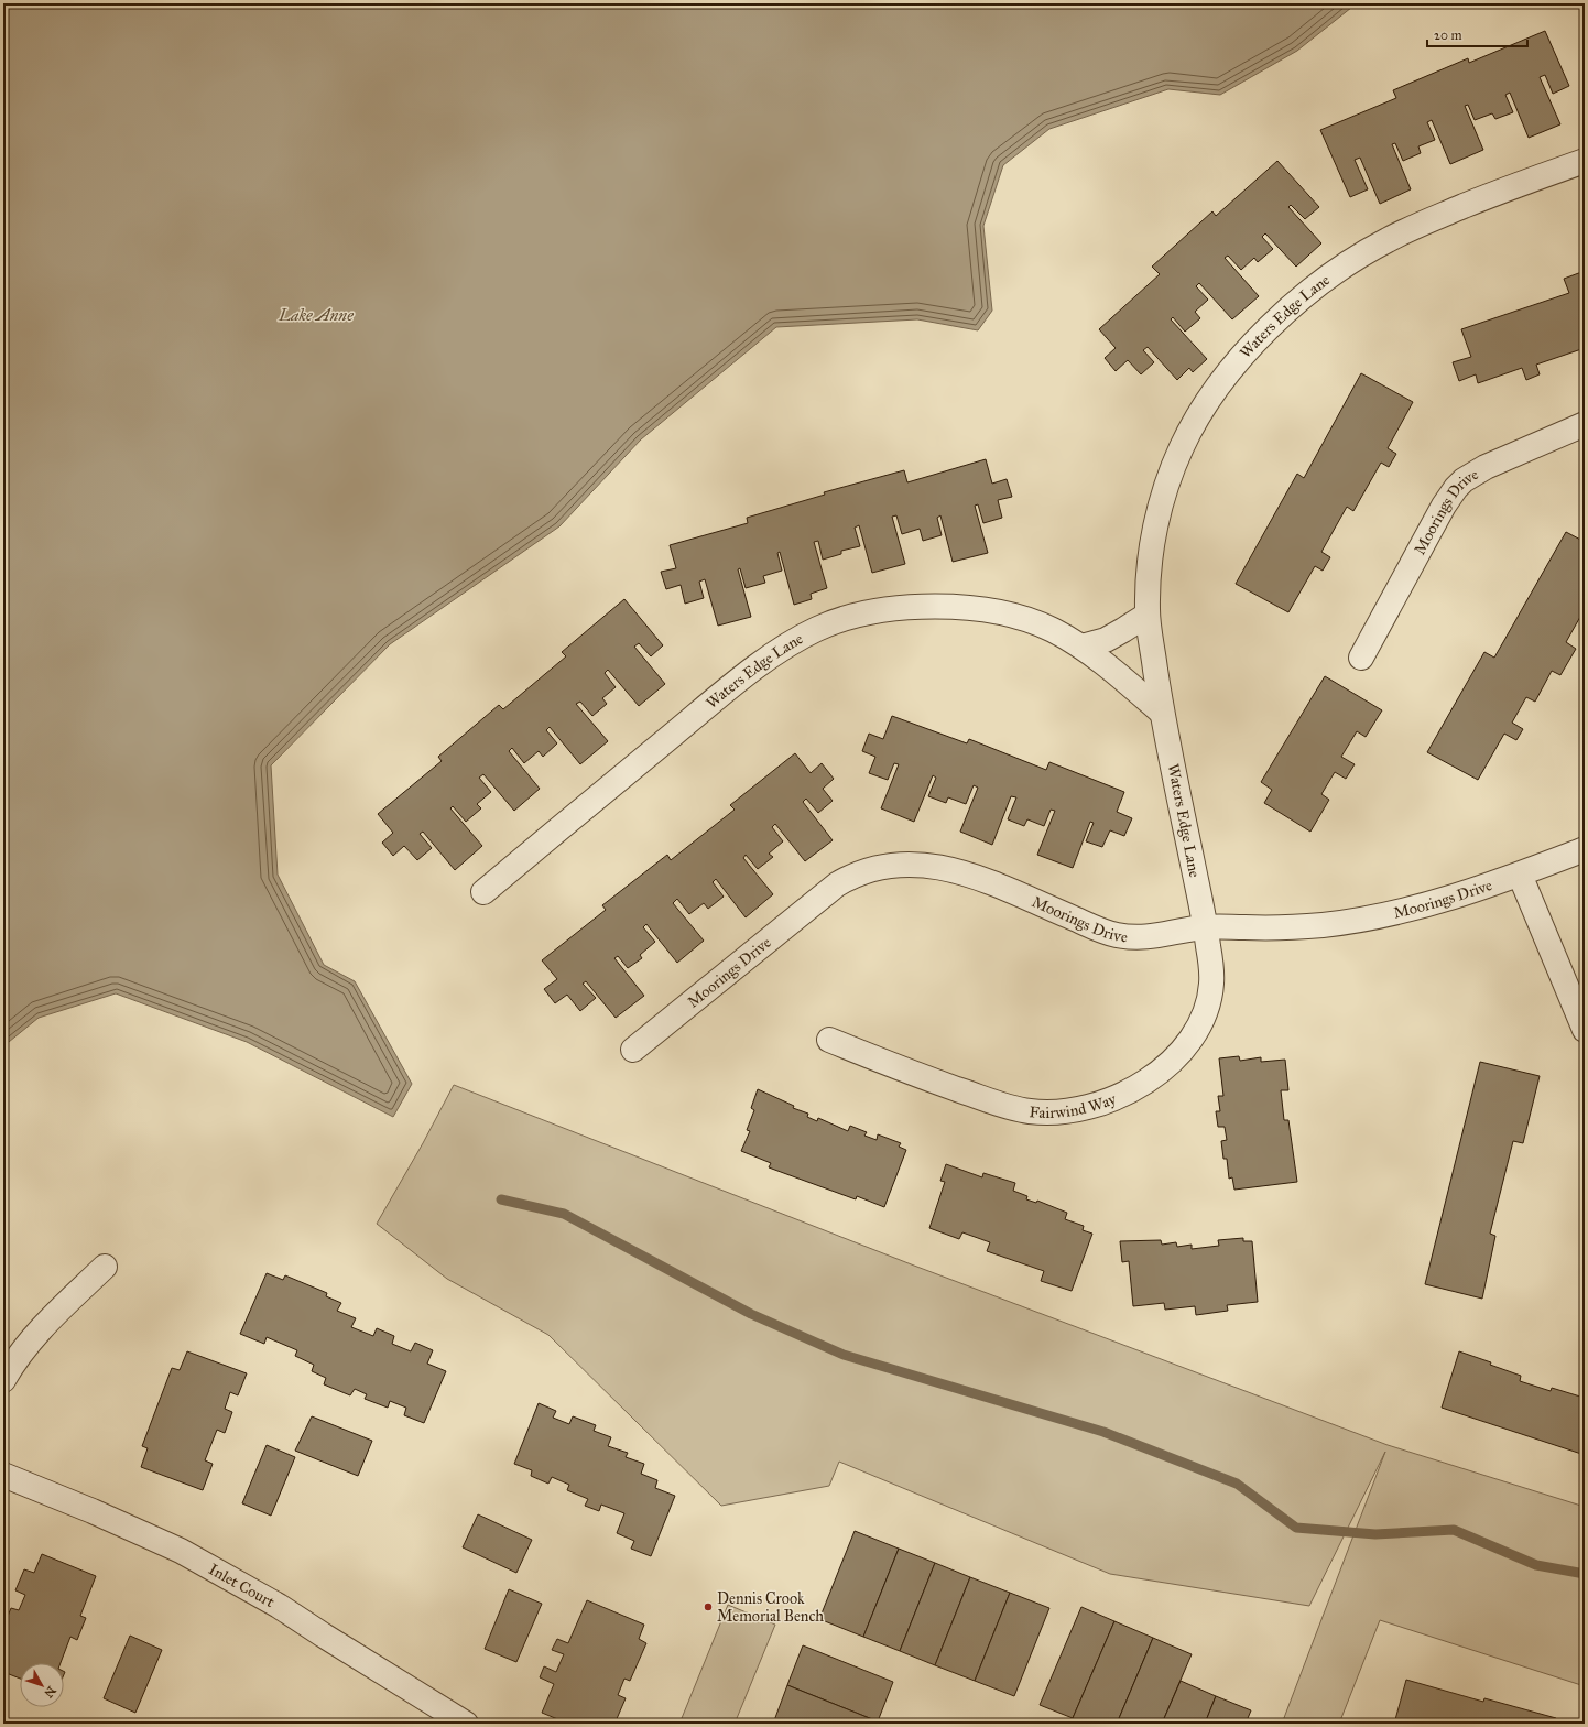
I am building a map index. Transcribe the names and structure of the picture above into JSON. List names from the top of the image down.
{
  "streets": {
    "street": [
      "Waters Edge Lane",
      "Moorings Drive",
      "Fairwind Way",
      "Inlet Court"
    ]
  },
  "crossings": [
    ["Waters Edge Lane", "Moorings Drive"],
    ["Waters Edge Lane", "Fairwind Way"],
    ["Moorings Drive", "Fairwind Way"]
  ],
  "water": ["Lake Anne"],
  "places": ["Dennis Crook Memorial Bench"],
  "scale_bar": "20 m",
  "north": "bottom right"
}
